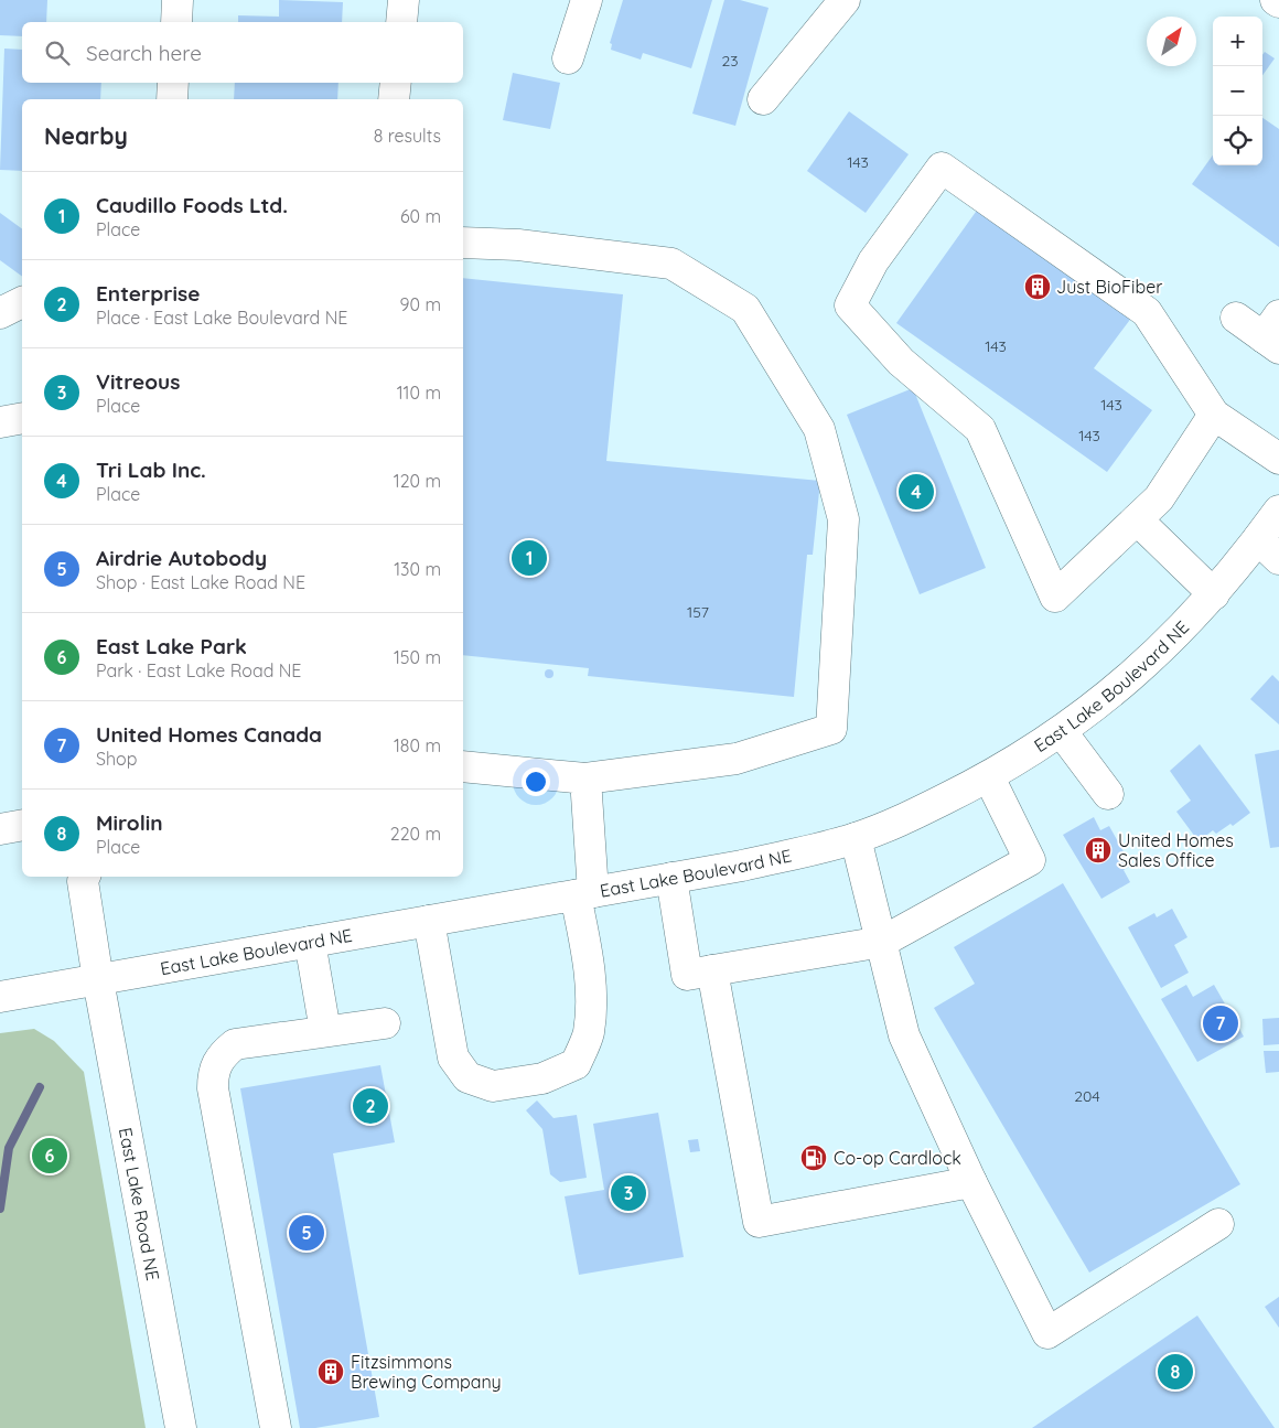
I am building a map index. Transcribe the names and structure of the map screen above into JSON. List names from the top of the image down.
{
  "streets": {
    "main road": ["East Lake Boulevard NE", "East Lake Road NE"]
  },
  "crossings": [
    ["East Lake Boulevard NE", "East Lake Road NE"]
  ],
  "places": {
    "building": ["Just BioFiber", "United Homes Sales Office", "Fitzsimmons Brewing Company"],
    "fuel station": ["Co-op Cardlock"]
  },
  "house_numbers": [
    "23",
    "143",
    "143",
    "143",
    "143",
    "157",
    "204"
  ],
  "north": "top right",
  "page": {
    "map_buttons": ["+", "−"],
    "search": "Search here",
    "heading": ["Nearby", "8 results"],
    "list": [
      {
        "mark": "1",
        "name": "Caudillo Foods Ltd.",
        "note": "Place",
        "value": "60 m"
      },
      {
        "mark": "2",
        "name": "Enterprise",
        "note": "Place · East Lake Boulevard NE",
        "value": "90 m"
      },
      {
        "mark": "3",
        "name": "Vitreous",
        "note": "Place",
        "value": "110 m"
      },
      {
        "mark": "4",
        "name": "Tri Lab Inc.",
        "note": "Place",
        "value": "120 m"
      },
      {
        "mark": "5",
        "name": "Airdrie Autobody",
        "note": "Shop · East Lake Road NE",
        "value": "130 m"
      },
      {
        "mark": "6",
        "name": "East Lake Park",
        "note": "Park · East Lake Road NE",
        "value": "150 m"
      },
      {
        "mark": "7",
        "name": "United Homes Canada",
        "note": "Shop",
        "value": "180 m"
      },
      {
        "mark": "8",
        "name": "Mirolin",
        "note": "Place",
        "value": "220 m"
      }
    ],
    "pins": [
      "4",
      "1",
      "7",
      "2",
      "6",
      "3",
      "5",
      "8"
    ]
  }
}
